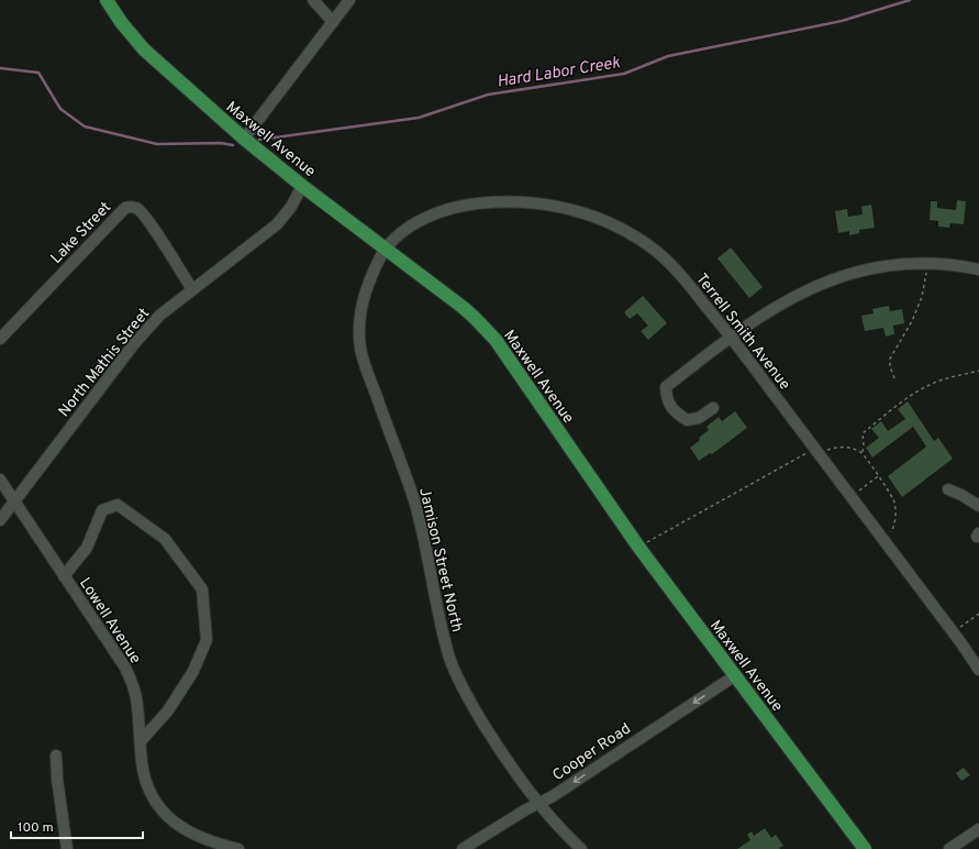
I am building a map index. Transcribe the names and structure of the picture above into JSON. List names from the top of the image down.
{
  "streets": {
    "main road": ["Maxwell Avenue"],
    "street": [
      "Lake Street",
      "Terrell Smith Avenue",
      "North Mathis Street",
      "Jamison Street North",
      "Lowell Avenue",
      "Cooper Road"
    ]
  },
  "crossings": [
    ["Maxwell Avenue", "Terrell Smith Avenue"],
    ["Maxwell Avenue", "North Mathis Street"],
    ["Maxwell Avenue", "Jamison Street North"],
    ["Maxwell Avenue", "Cooper Road"],
    ["Lake Street", "North Mathis Street"],
    ["Terrell Smith Avenue", "Jamison Street North"],
    ["North Mathis Street", "Lowell Avenue"],
    ["Jamison Street North", "Cooper Road"]
  ],
  "one_way": ["Cooper Road"],
  "water": ["Hard Labor Creek"],
  "scale_bar": "100 m"
}
